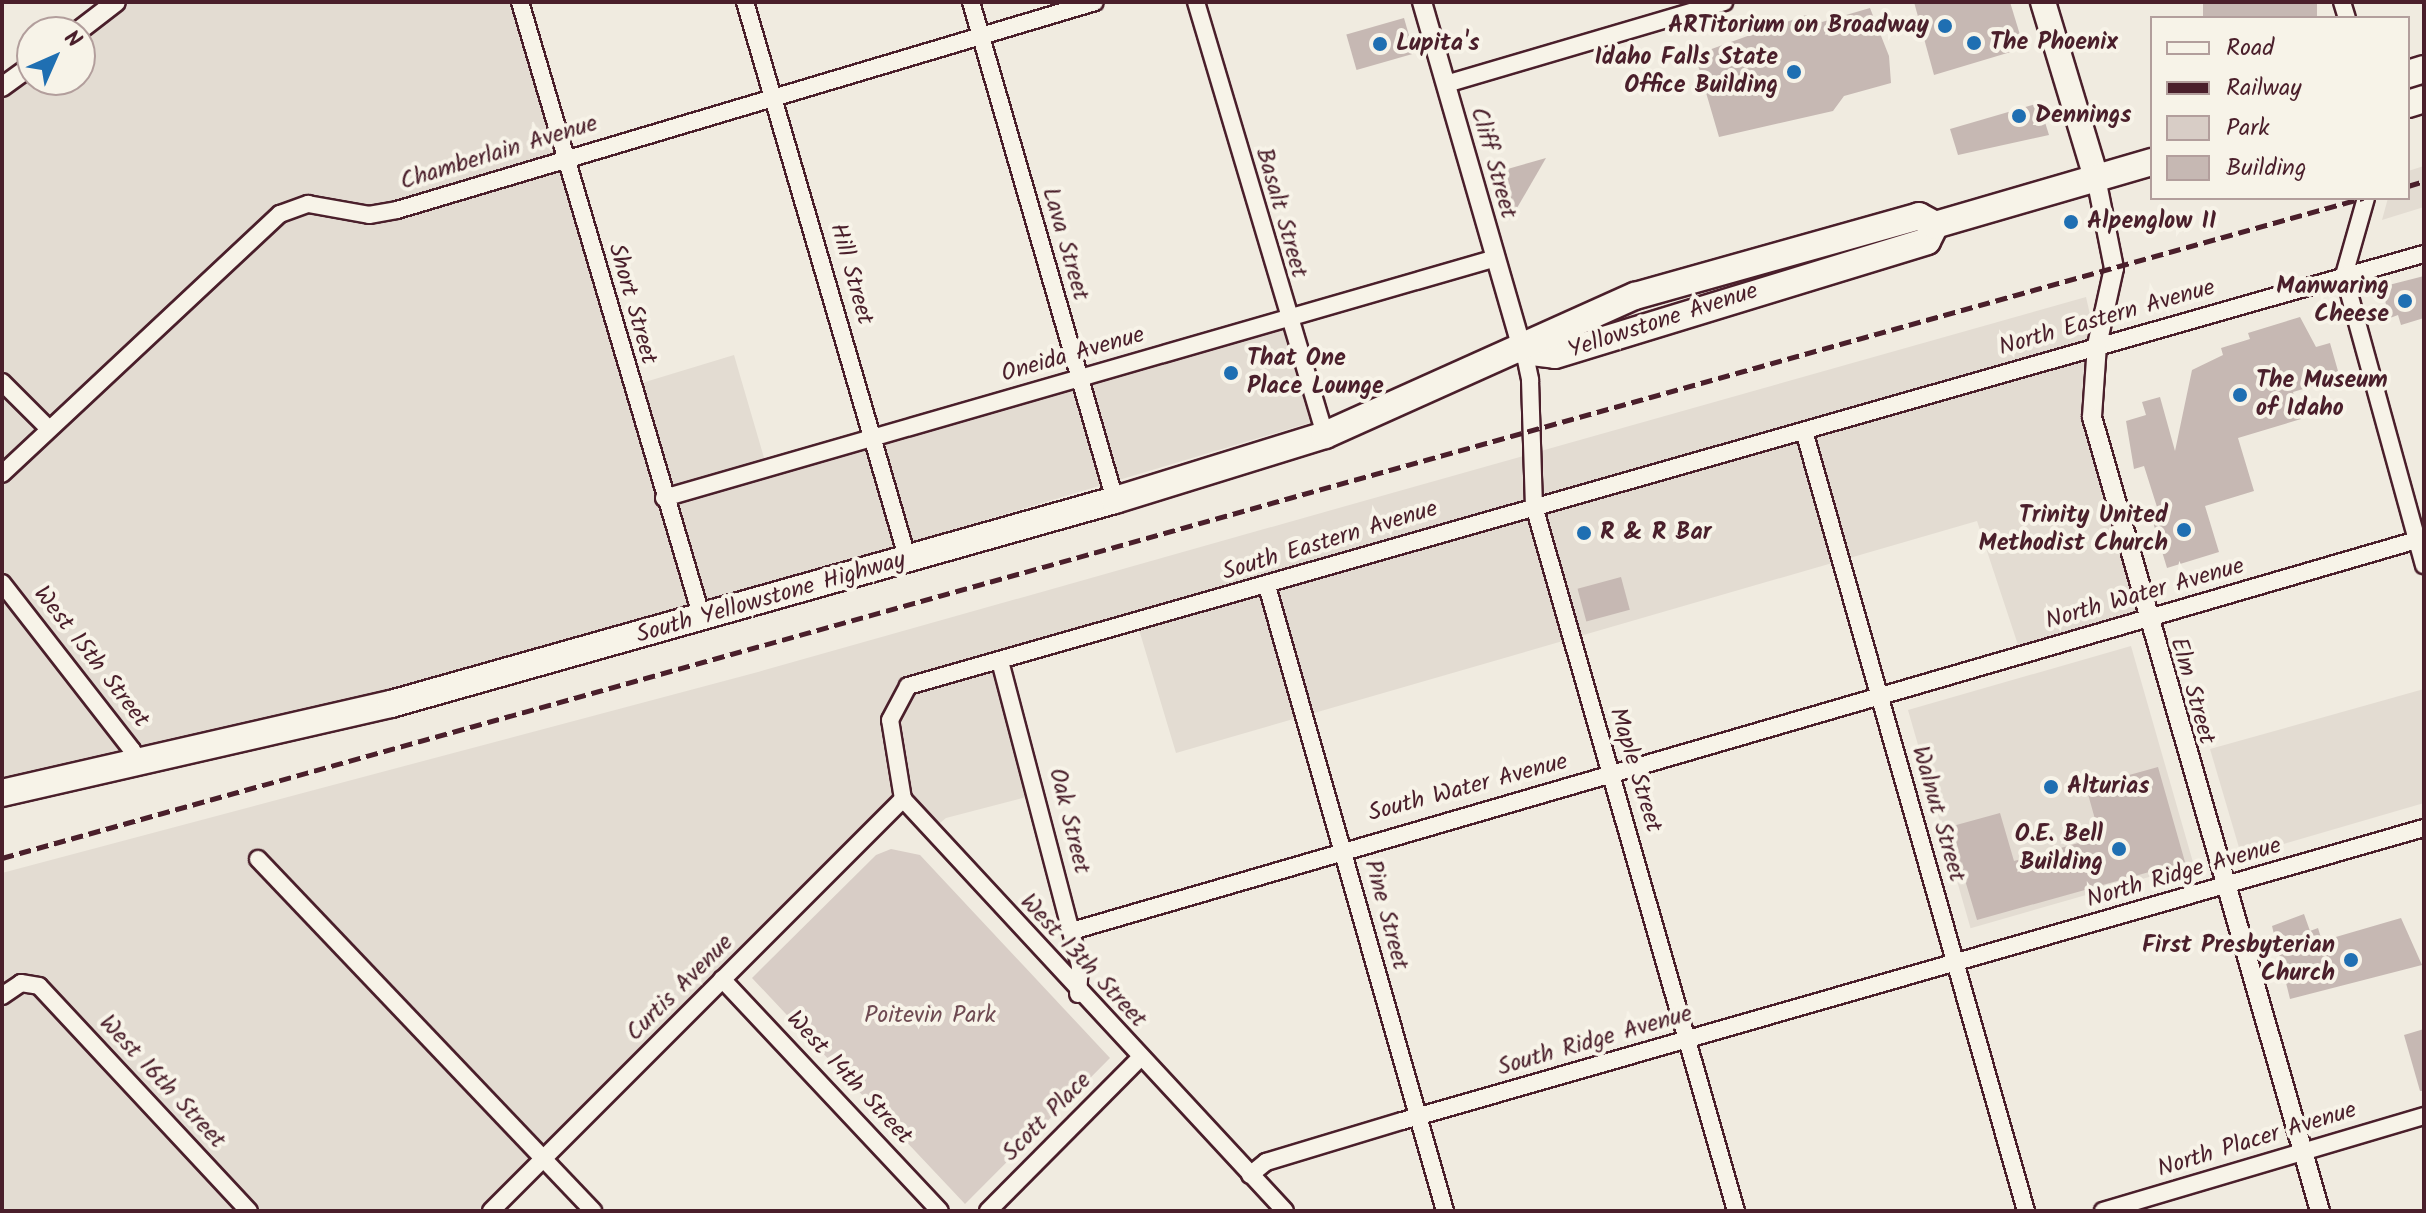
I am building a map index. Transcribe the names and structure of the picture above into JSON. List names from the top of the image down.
{
  "streets": {
    "highway": ["Yellowstone Avenue", "South Yellowstone Highway"],
    "street": [
      "Chamberlain Avenue",
      "Cliff Street",
      "Basalt Street",
      "Lava Street",
      "Hill Street",
      "Short Street",
      "North Eastern Avenue",
      "Oneida Avenue",
      "South Eastern Avenue",
      "North Water Avenue",
      "West 15th Street",
      "Elm Street",
      "Maple Street",
      "South Water Avenue",
      "Walnut Street",
      "Oak Street",
      "North Ridge Avenue",
      "Pine Street",
      "West 13th Street",
      "Curtis Avenue",
      "South Ridge Avenue",
      "West 14th Street",
      "West 16th Street",
      "Scott Place",
      "North Placer Avenue"
    ]
  },
  "crossings": [
    ["Chamberlain Avenue", "Lava Street"],
    ["Chamberlain Avenue", "Hill Street"],
    ["Chamberlain Avenue", "Short Street"],
    ["Cliff Street", "Yellowstone Avenue"],
    ["Cliff Street", "Oneida Avenue"],
    ["Cliff Street", "South Yellowstone Highway"],
    ["Cliff Street", "Maple Street"],
    ["Basalt Street", "Oneida Avenue"],
    ["Basalt Street", "South Yellowstone Highway"],
    ["Lava Street", "Oneida Avenue"],
    ["Lava Street", "South Yellowstone Highway"],
    ["Hill Street", "Oneida Avenue"],
    ["Hill Street", "South Yellowstone Highway"],
    ["Short Street", "Oneida Avenue"],
    ["Short Street", "South Yellowstone Highway"],
    ["North Eastern Avenue", "South Eastern Avenue"],
    ["North Eastern Avenue", "Elm Street"],
    ["North Eastern Avenue", "Walnut Street"],
    ["Yellowstone Avenue", "South Yellowstone Highway"],
    ["Yellowstone Avenue", "Elm Street"],
    ["Yellowstone Avenue", "Maple Street"],
    ["South Eastern Avenue", "Maple Street"],
    ["South Eastern Avenue", "Walnut Street"],
    ["South Eastern Avenue", "Oak Street"],
    ["South Eastern Avenue", "Pine Street"],
    ["South Eastern Avenue", "West 13th Street"],
    ["South Eastern Avenue", "Curtis Avenue"],
    ["North Water Avenue", "Elm Street"],
    ["North Water Avenue", "South Water Avenue"],
    ["North Water Avenue", "Walnut Street"],
    ["South Yellowstone Highway", "West 15th Street"],
    ["South Yellowstone Highway", "Maple Street"],
    ["Elm Street", "North Ridge Avenue"],
    ["Elm Street", "North Placer Avenue"],
    ["Maple Street", "South Water Avenue"],
    ["Maple Street", "South Ridge Avenue"],
    ["South Water Avenue", "Walnut Street"],
    ["South Water Avenue", "Oak Street"],
    ["South Water Avenue", "Pine Street"],
    ["Walnut Street", "North Ridge Avenue"],
    ["Walnut Street", "South Ridge Avenue"],
    ["Oak Street", "West 13th Street"],
    ["North Ridge Avenue", "South Ridge Avenue"],
    ["Pine Street", "South Ridge Avenue"],
    ["West 13th Street", "Curtis Avenue"],
    ["West 13th Street", "South Ridge Avenue"],
    ["West 13th Street", "Scott Place"],
    ["Curtis Avenue", "West 14th Street"]
  ],
  "parks": ["Poitevin Park"],
  "places": [
    "ARTitorium on Broadway",
    "The Phoenix",
    "Lupita's",
    "Idaho Falls State Office Building",
    "Dennings",
    "Alpenglow II",
    "Manwaring Cheese",
    "That One Place Lounge",
    "The Museum of Idaho",
    "Trinity United Methodist Church",
    "R & R Bar",
    "Alturias",
    "O.E. Bell Building",
    "First Presbyterian Church"
  ],
  "legend": [
    "Road",
    "Railway",
    "Park",
    "Building"
  ],
  "north": "top right"
}
